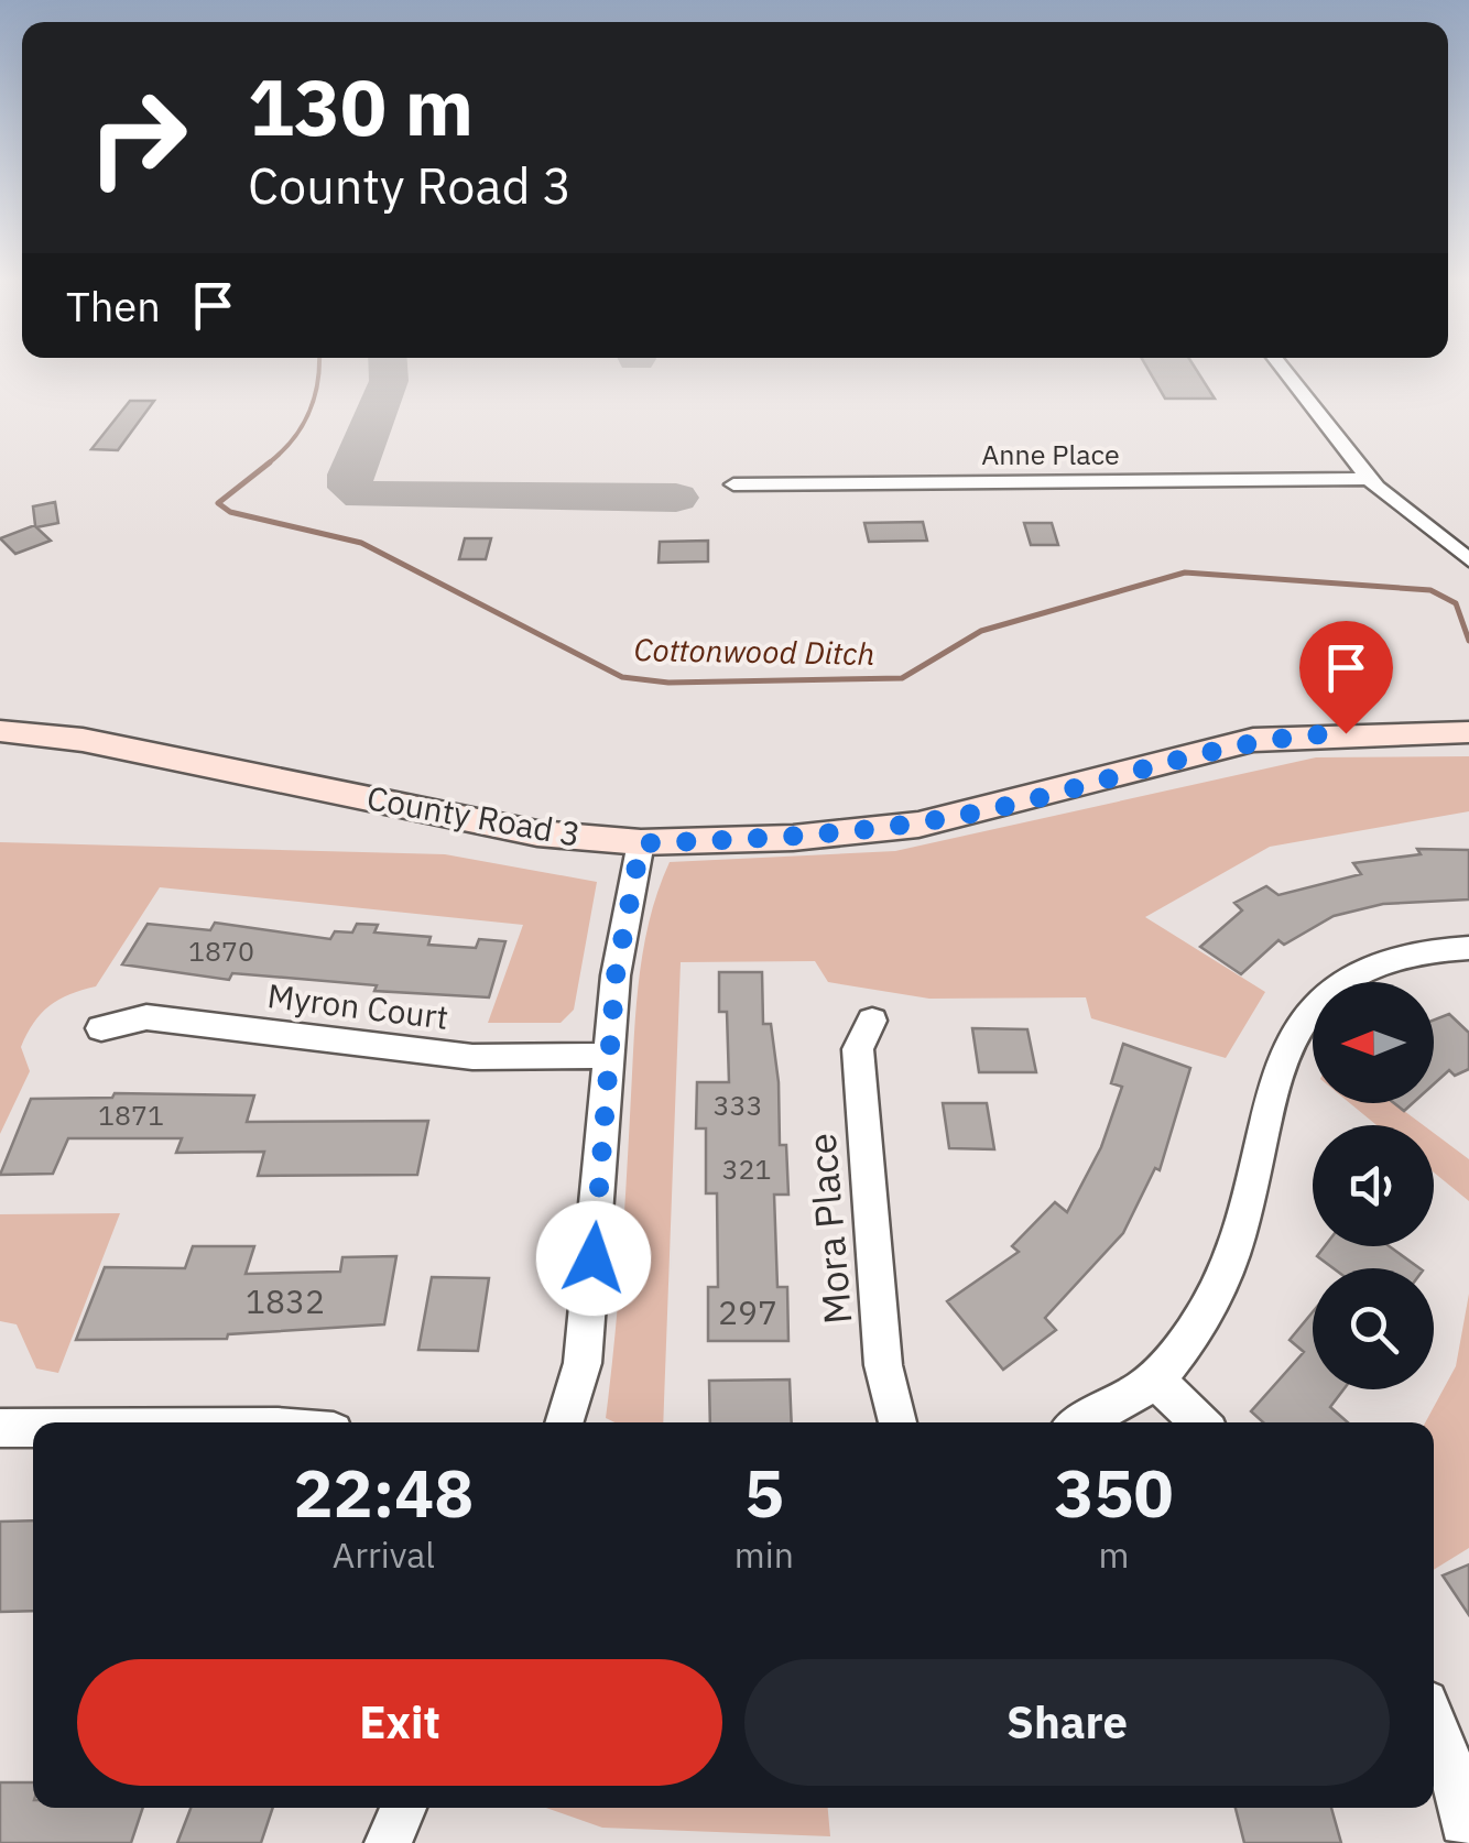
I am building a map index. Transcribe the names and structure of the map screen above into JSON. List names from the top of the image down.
{
  "streets": {
    "street": [
      "Anne Place",
      "County Road 3",
      "Myron Court",
      "Mora Place"
    ]
  },
  "water": ["Cottonwood Ditch"],
  "house_numbers": [
    "1870",
    "333",
    "1871",
    "321",
    "1832",
    "297"
  ],
  "north": "left",
  "page": {
    "turn": ["130 m", "County Road 3"],
    "then": "Then",
    "eta": [
      "22:48",
      "Arrival",
      "5",
      "min",
      "350",
      "m"
    ],
    "buttons": ["Exit", "Share"]
  }
}
